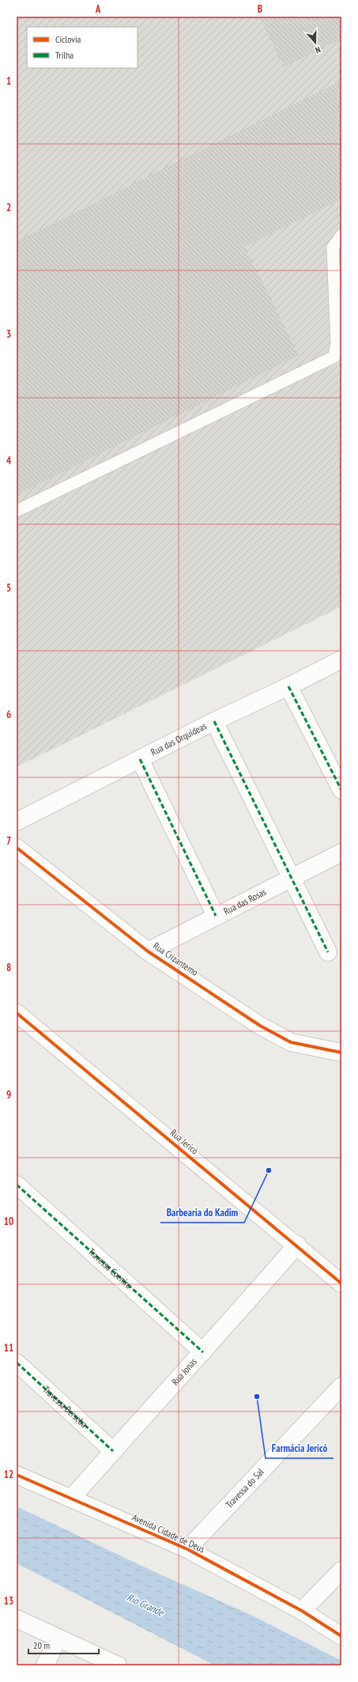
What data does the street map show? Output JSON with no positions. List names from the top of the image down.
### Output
{
  "streets": {
    "street": [
      "Rua das Orquídeas",
      "Rua das Rosas",
      "Rua Crizantemo",
      "Rua Jericó",
      "Travessa Coeniro",
      "Rua Jonas",
      "Travessa Berseba",
      "Travessa do Sal",
      "Avenida Cidade de Deus"
    ]
  },
  "crossings": [
    ["Rua das Rosas", "Rua Crizantemo"],
    ["Rua Jericó", "Rua Jonas"],
    ["Travessa Coeniro", "Rua Jonas"],
    ["Rua Jonas", "Travessa Berseba"],
    ["Rua Jonas", "Avenida Cidade de Deus"],
    ["Travessa do Sal", "Avenida Cidade de Deus"]
  ],
  "water": ["Rio Grande"],
  "places": ["Barbearia do Kadim", "Farmácia Jericó"],
  "legend": ["Ciclovia", "Trilha"],
  "scale_bar": "20 m",
  "north": "bottom",
  "grid": {
    "columns": ["A", "B"],
    "rows": [
      "1",
      "2",
      "3",
      "4",
      "5",
      "6",
      "7",
      "8",
      "9",
      "10",
      "11",
      "12",
      "13"
    ]
  }
}
